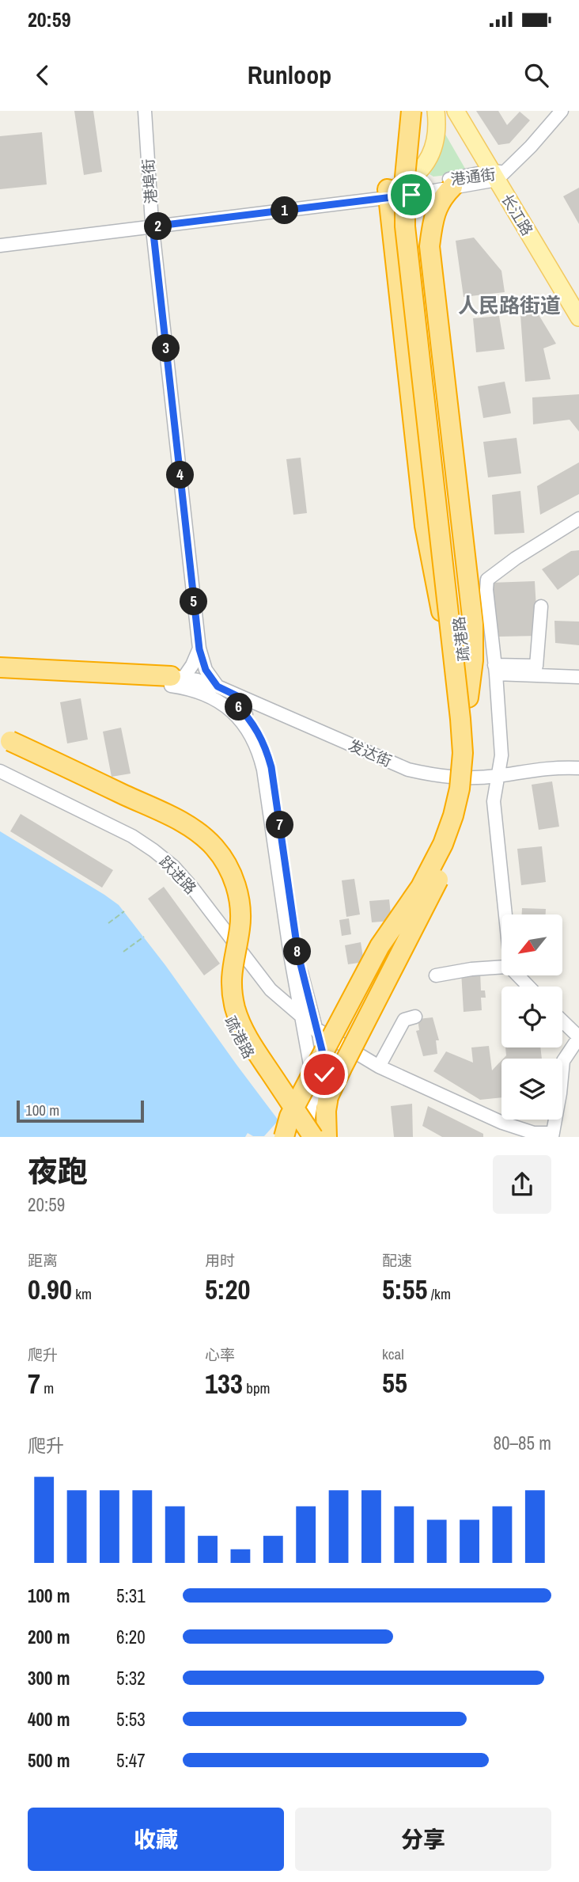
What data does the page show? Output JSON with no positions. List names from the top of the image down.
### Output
{
  "streets": {
    "highway": ["疏港路"],
    "main road": ["长江路"],
    "street": [
      "港通街",
      "港埠街",
      "发达街",
      "跃进路"
    ]
  },
  "crossings": [
    ["港通街", "港埠街"],
    ["港通街", "长江路"],
    ["港埠街", "发达街"]
  ],
  "districts": ["人民路街道"],
  "scale_bar": "100 m",
  "north": "bottom left",
  "page": {
    "status": "20:59",
    "header": "Runloop",
    "pins": [
      "1",
      "2",
      "3",
      "4",
      "5",
      "6",
      "7",
      "8"
    ],
    "scale": "100 m",
    "heading": ["夜跑", "20:59"],
    "stats": [
      ["距离", "0.90 km"],
      ["用时", "5:20"],
      ["配速", "5:55 /km"],
      ["爬升", "7 m"],
      ["心率", "133 bpm"],
      ["kcal", "55"]
    ],
    "chart": ["爬升", "80–85 m"],
    "list": [
      {
        "name": "100 m",
        "note": "5:31"
      },
      {
        "name": "200 m",
        "note": "6:20"
      },
      {
        "name": "300 m",
        "note": "5:32"
      },
      {
        "name": "400 m",
        "note": "5:53"
      },
      {
        "name": "500 m",
        "note": "5:47"
      }
    ],
    "buttons": ["收藏", "分享"]
  }
}
